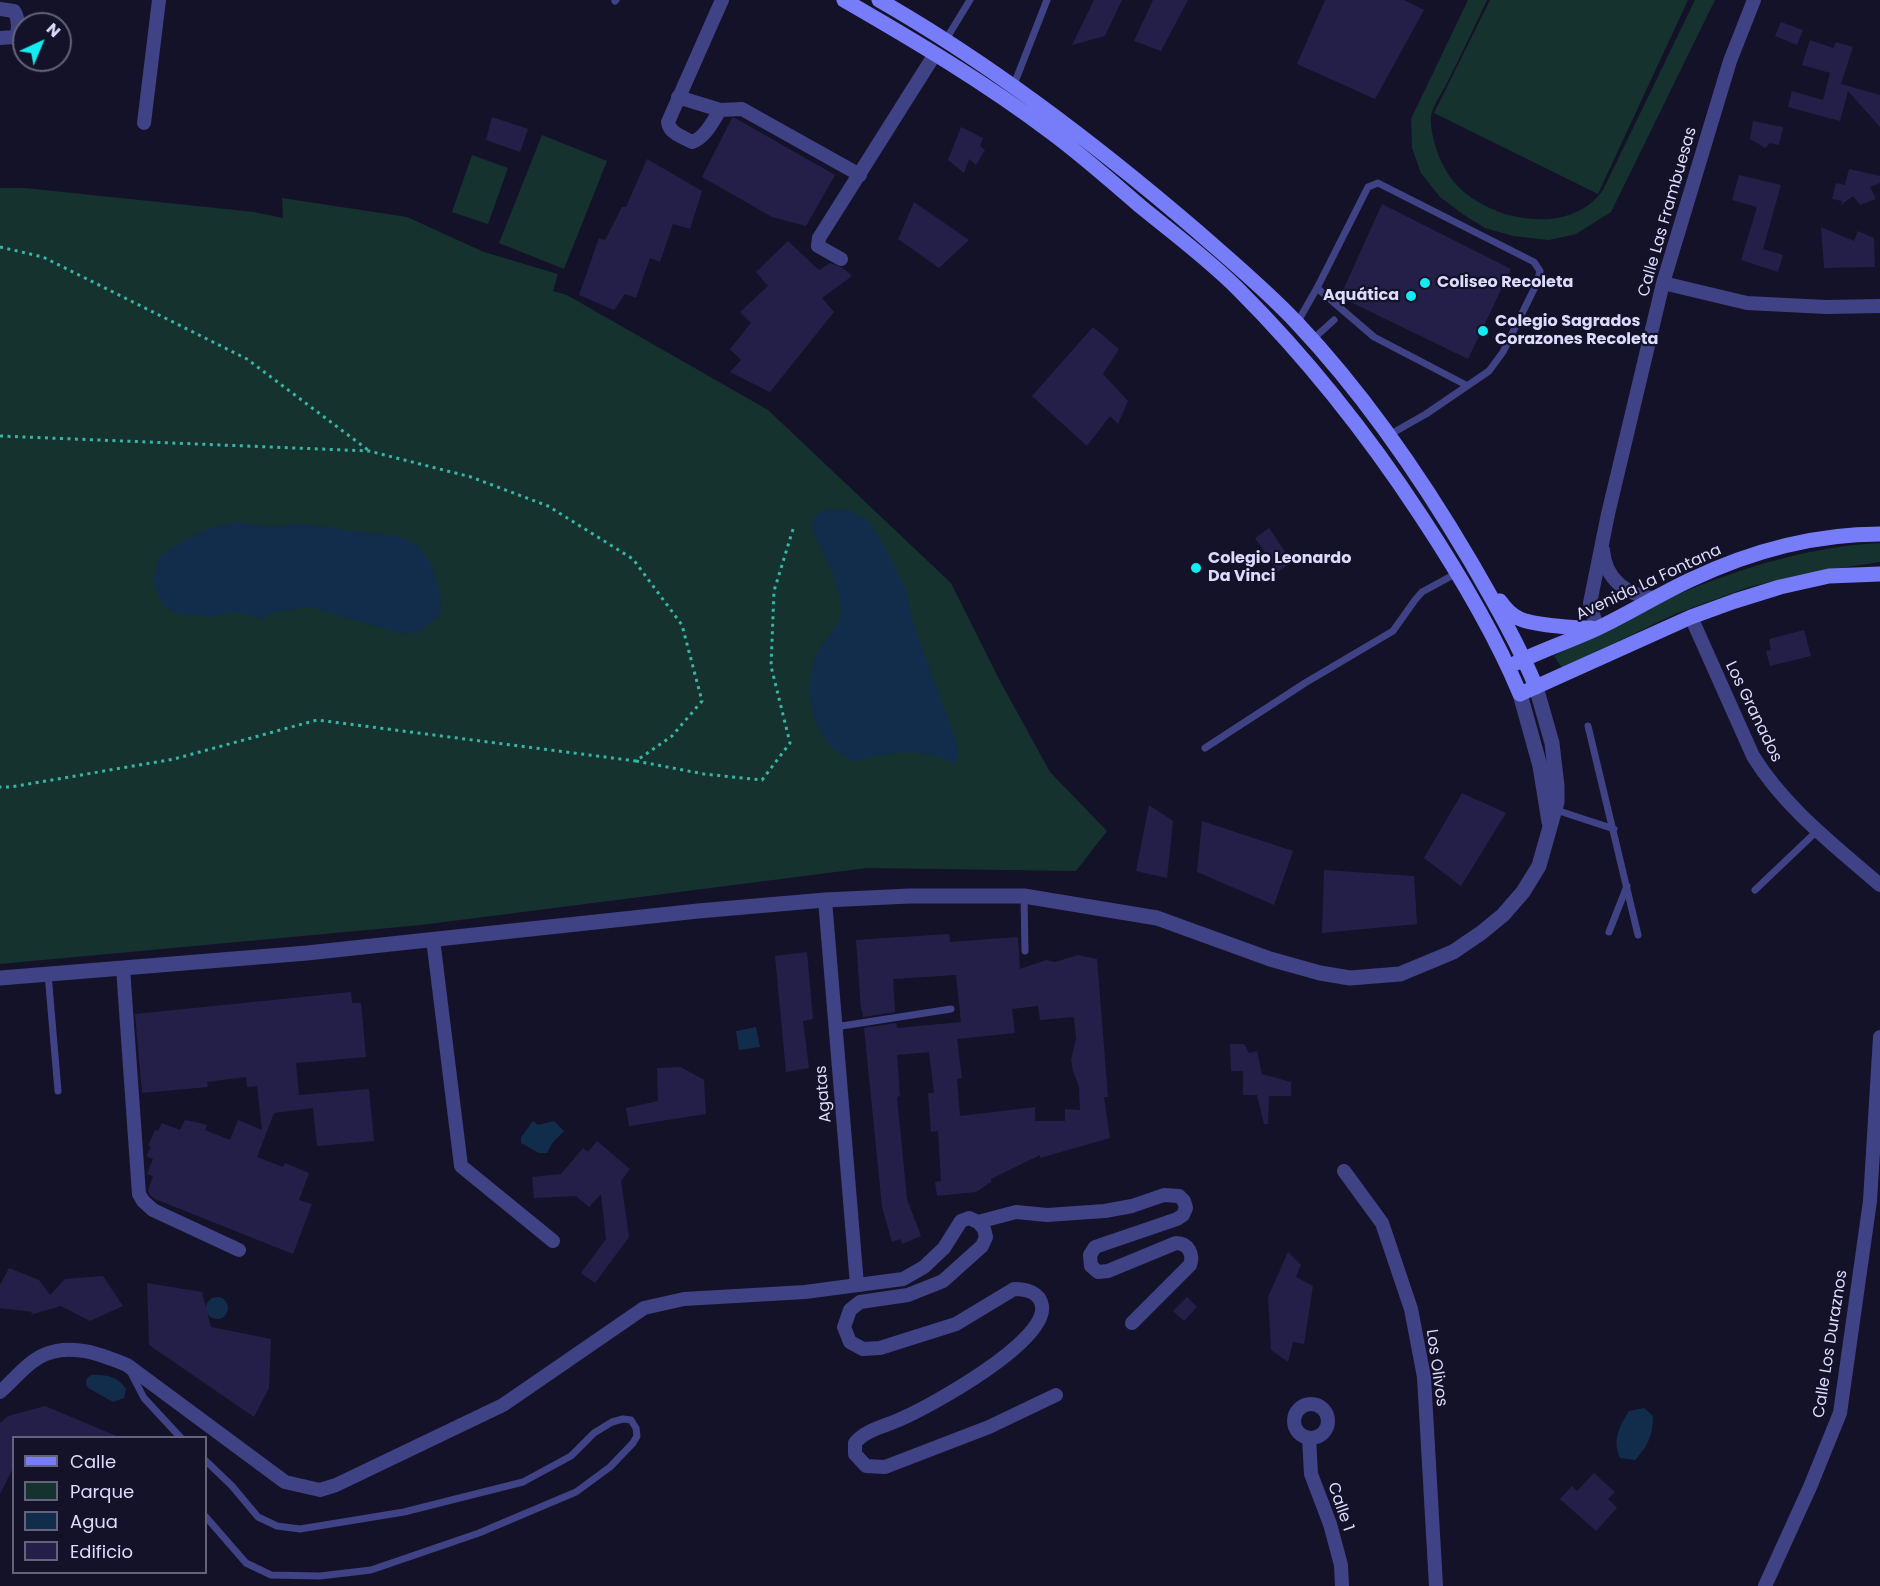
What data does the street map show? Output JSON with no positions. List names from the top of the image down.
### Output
{
  "streets": {
    "main road": ["Avenida La Fontana"],
    "street": [
      "Calle Las Frambuesas",
      "Los Granados",
      "Agatas",
      "Calle Los Duraznos",
      "Los Olivos",
      "Calle 1"
    ]
  },
  "crossings": [
    ["Calle Las Frambuesas", "Avenida La Fontana"]
  ],
  "places": [
    "Coliseo Recoleta",
    "Aquática",
    "Colegio Sagrados Corazones Recoleta",
    "Colegio Leonardo Da Vinci"
  ],
  "legend": [
    "Calle",
    "Parque",
    "Agua",
    "Edificio"
  ],
  "north": "top right"
}
